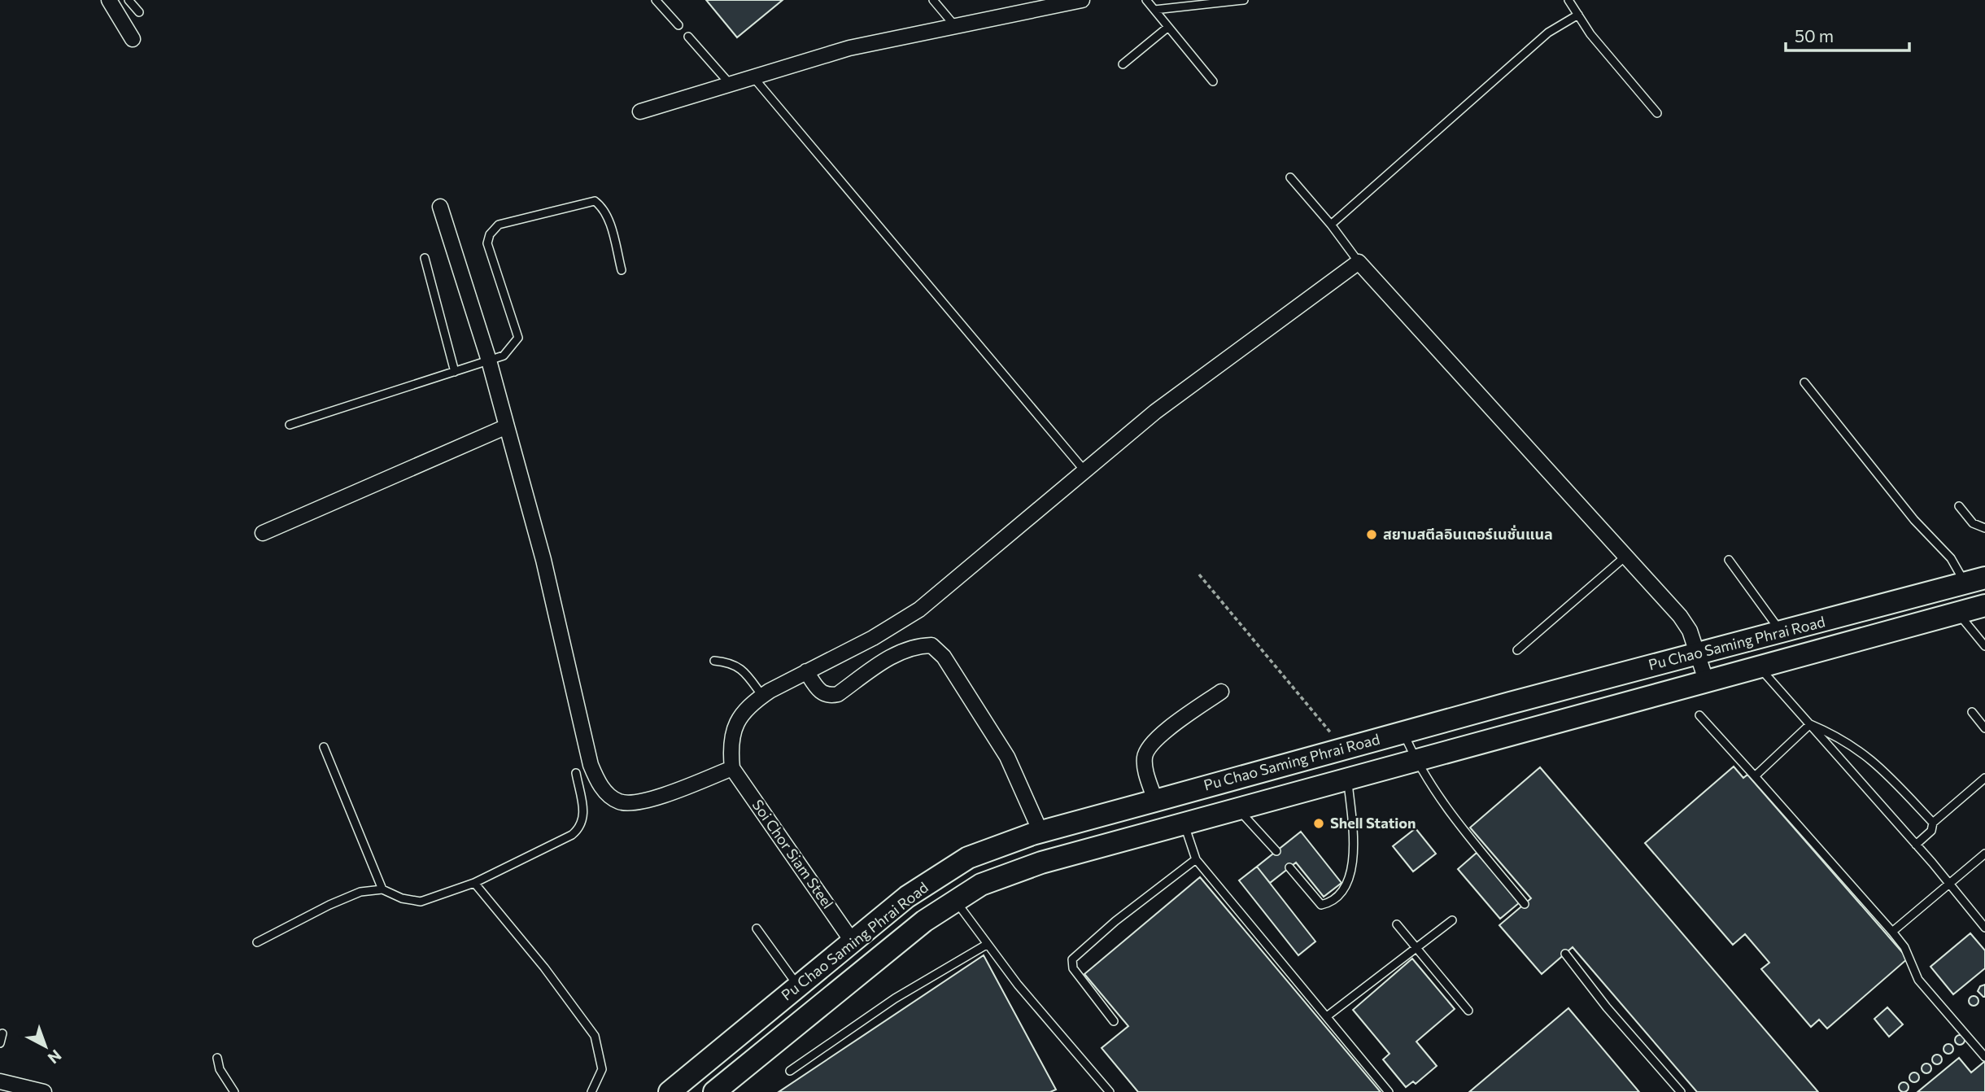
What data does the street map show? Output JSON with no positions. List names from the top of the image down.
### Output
{
  "streets": {
    "main road": ["Pu Chao Saming Phrai Road"],
    "street": ["Soi Chor Siam Steel"]
  },
  "crossings": [
    ["Pu Chao Saming Phrai Road", "Soi Chor Siam Steel"]
  ],
  "places": ["สยามสตีลอินเตอร์เนชั่นแนล", "Shell Station"],
  "scale_bar": "50 m",
  "north": "bottom right"
}
